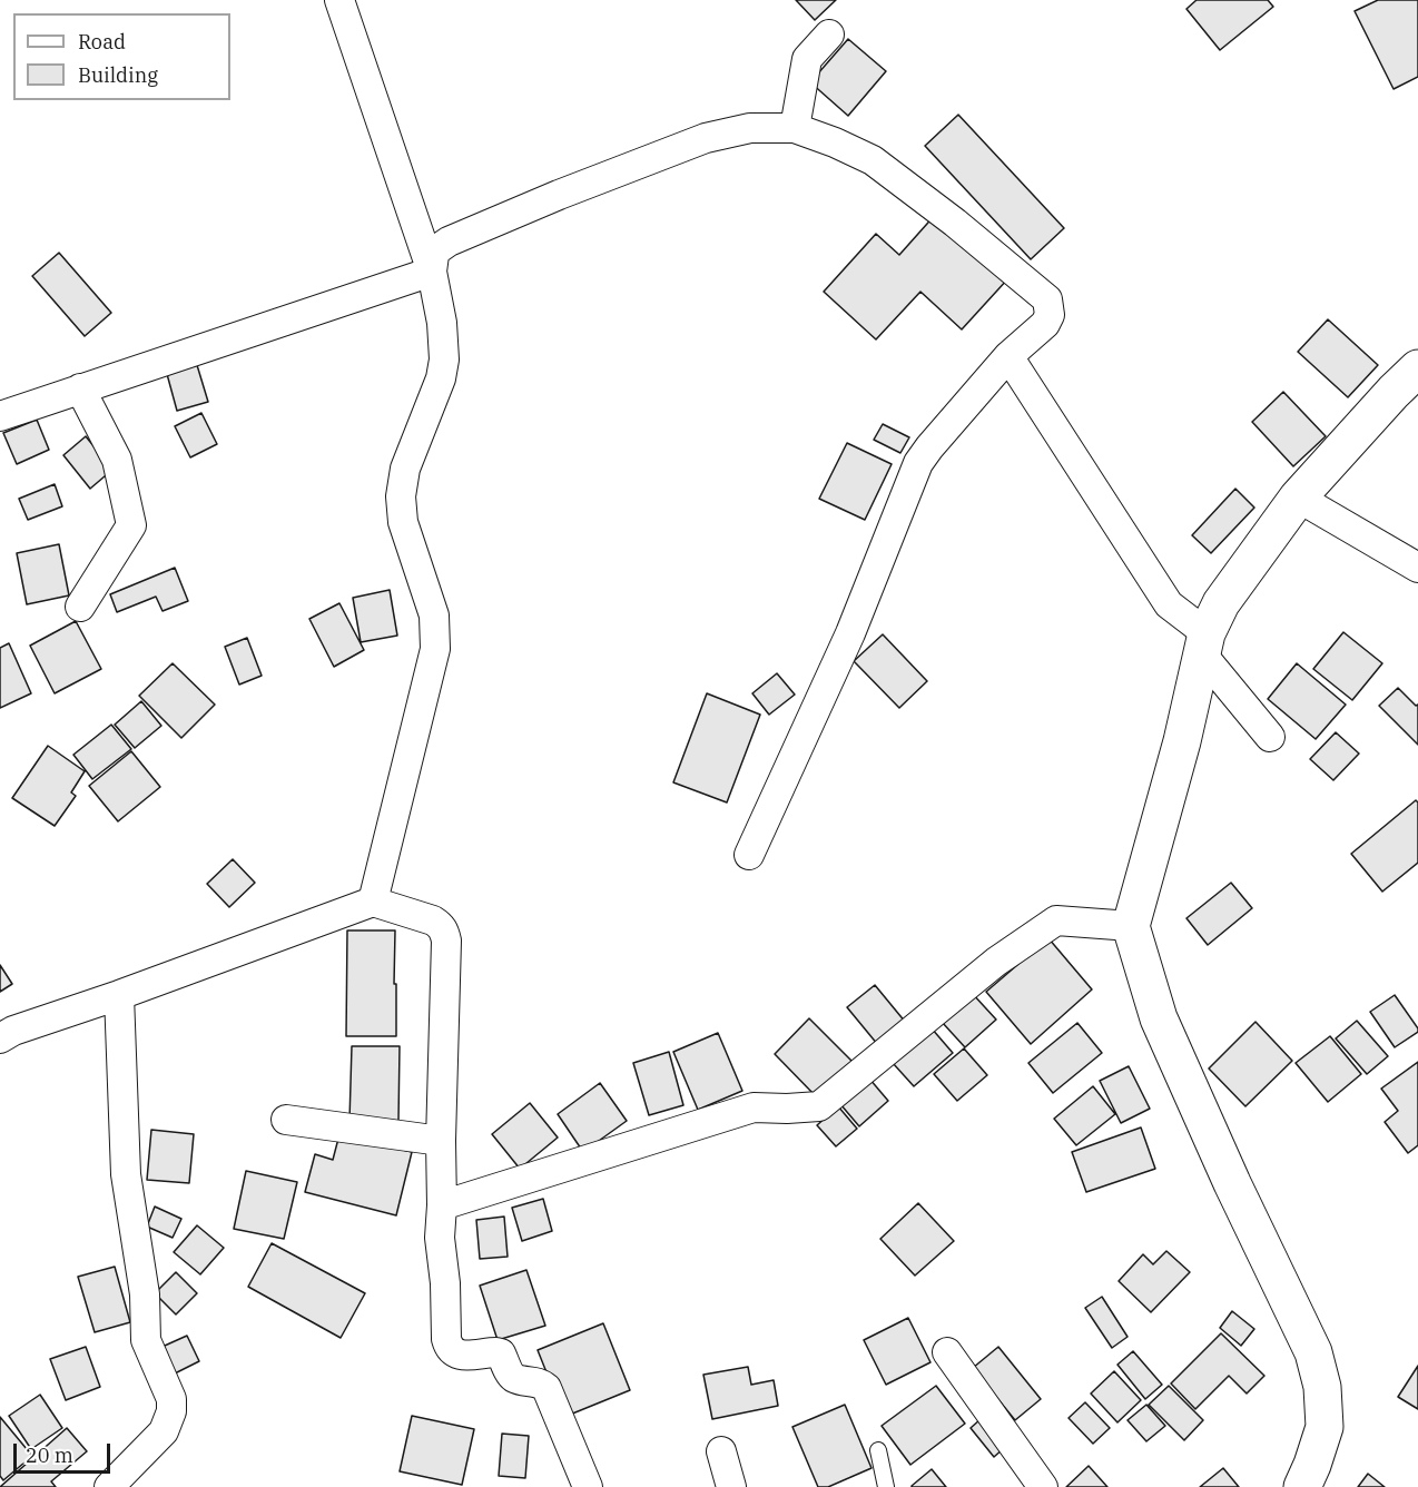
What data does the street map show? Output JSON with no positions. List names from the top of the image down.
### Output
{
  "legend": ["Road", "Building"],
  "scale_bar": "20 m"
}
